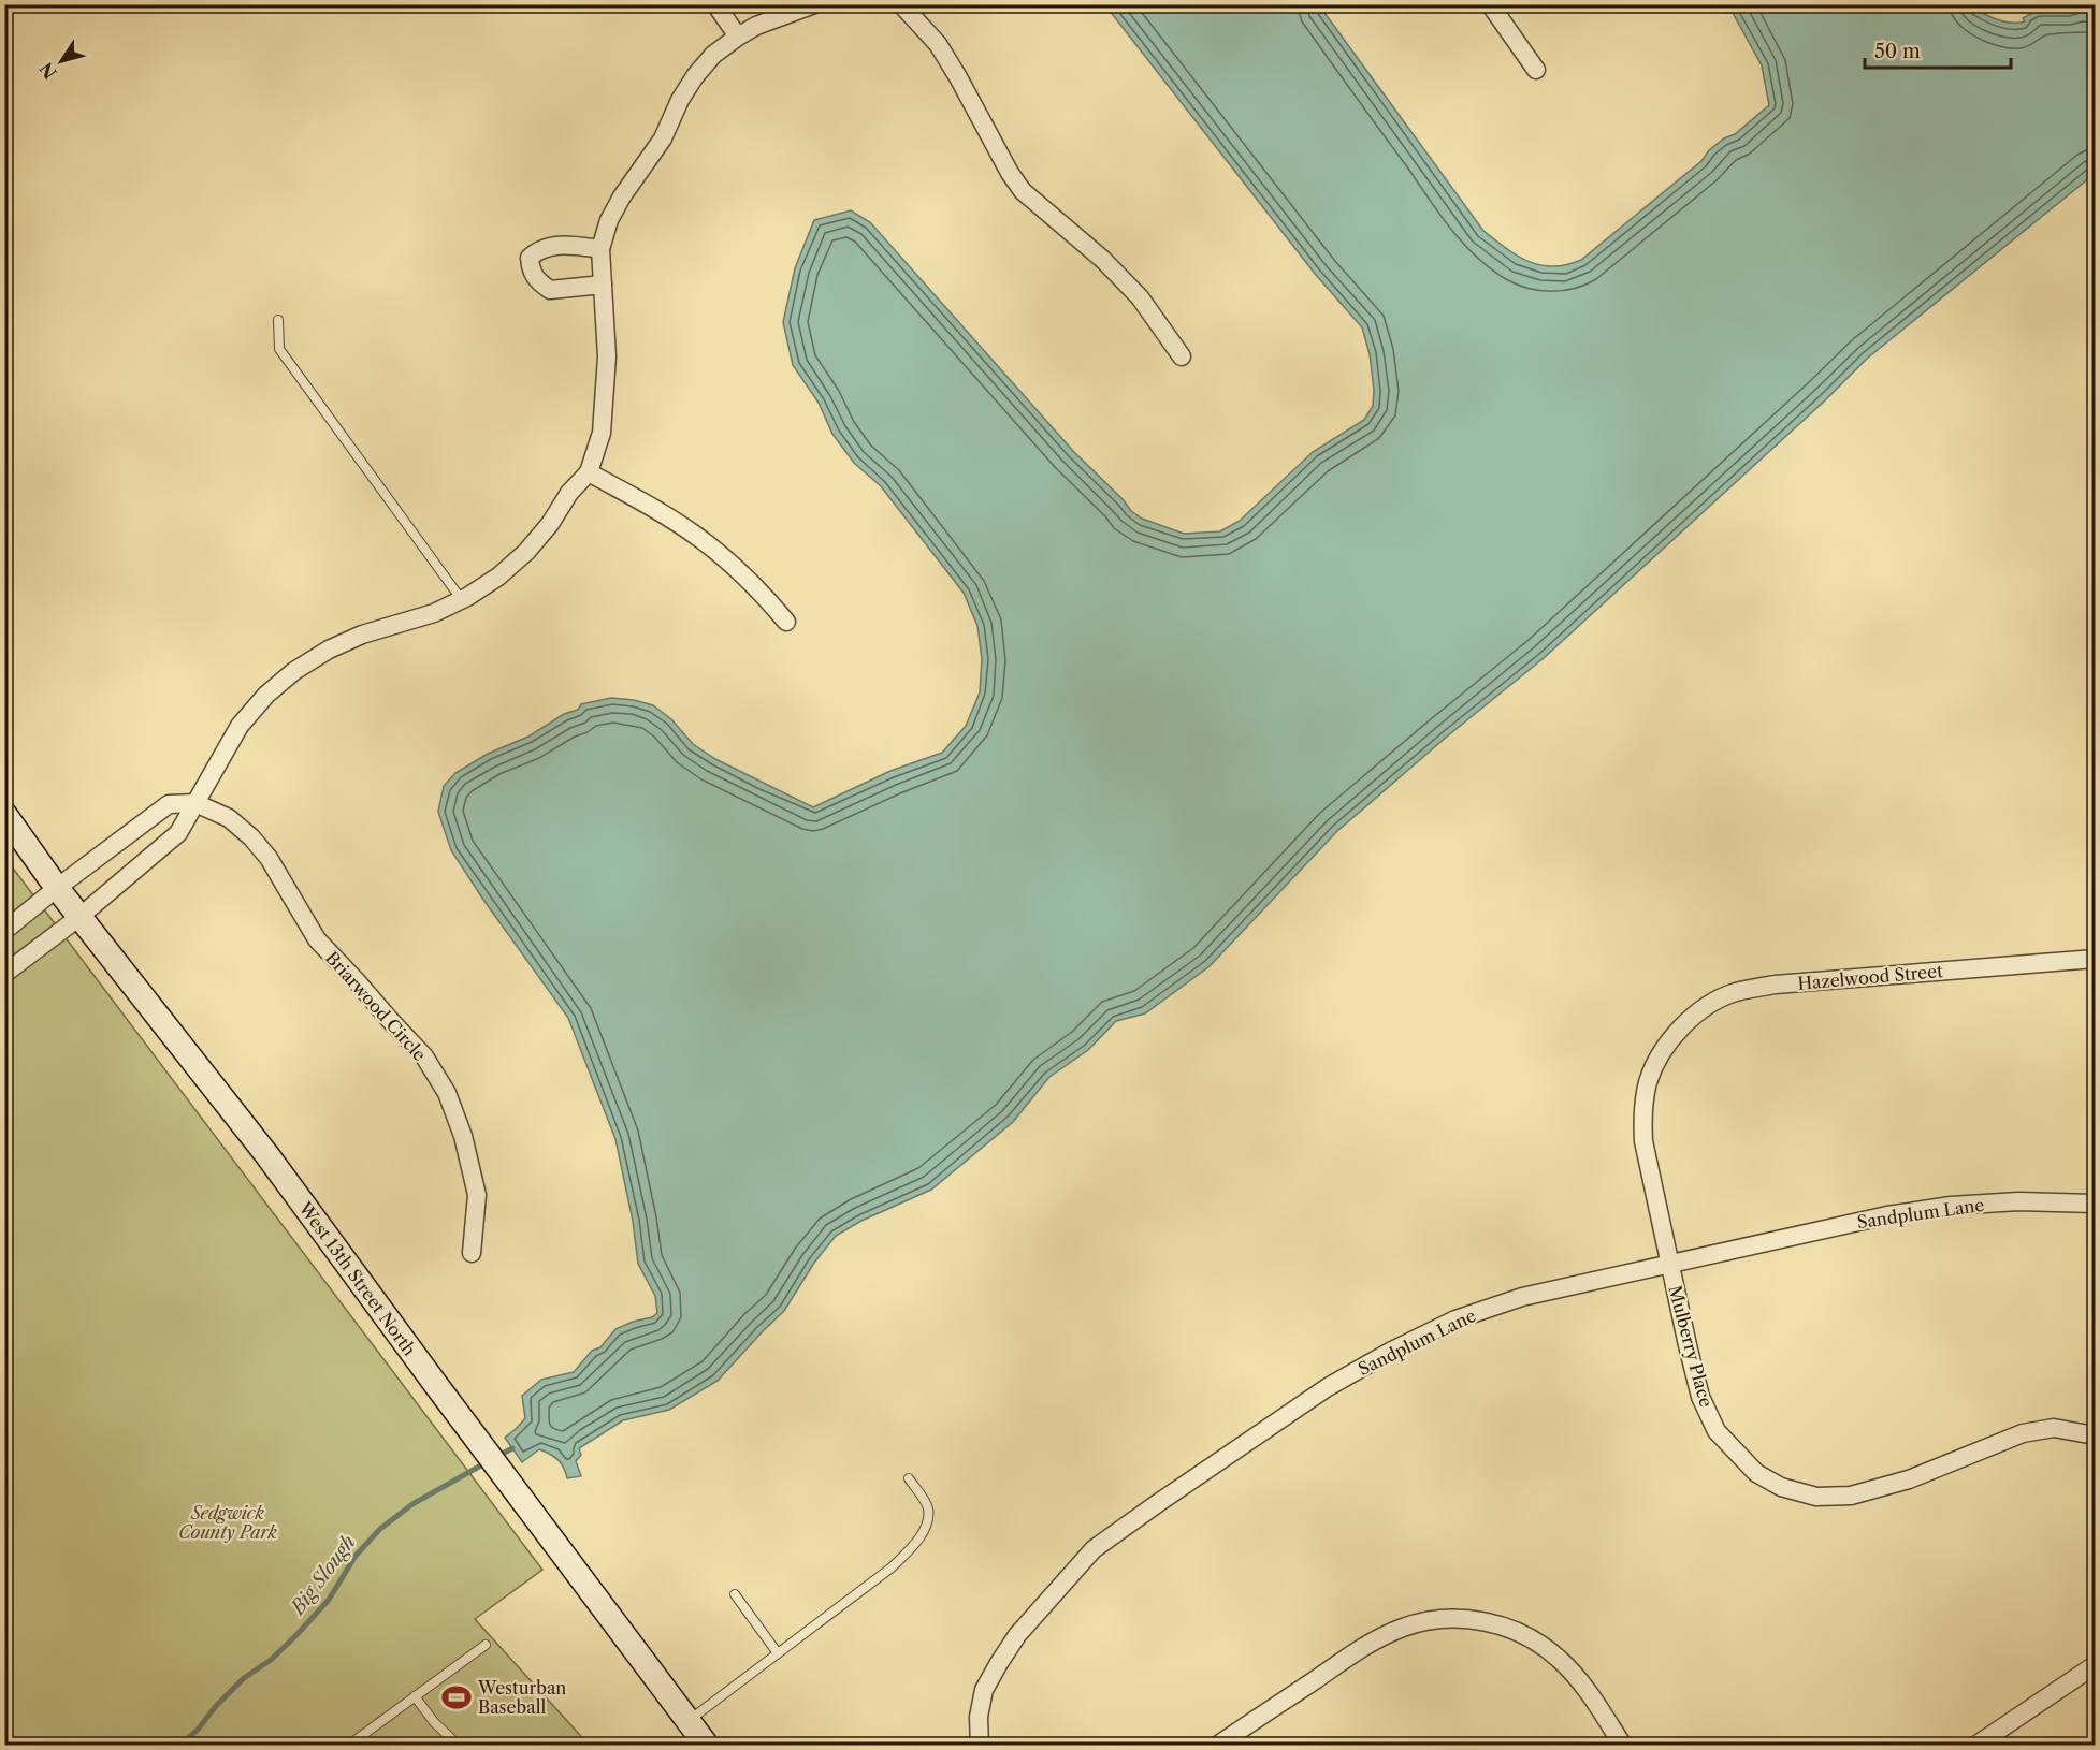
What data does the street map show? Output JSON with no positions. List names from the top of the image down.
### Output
{
  "streets": {
    "street": [
      "Hazelwood Street",
      "Briarwood Circle",
      "Sandplum Lane",
      "West 13th Street North",
      "Mulberry Place"
    ]
  },
  "crossings": [
    ["Hazelwood Street", "Mulberry Place"],
    ["Sandplum Lane", "Mulberry Place"]
  ],
  "water": ["Big Slough"],
  "parks": ["Sedgwick County Park"],
  "places": {
    "sports": ["Westurban Baseball"]
  },
  "scale_bar": "50 m",
  "north": "bottom left"
}
